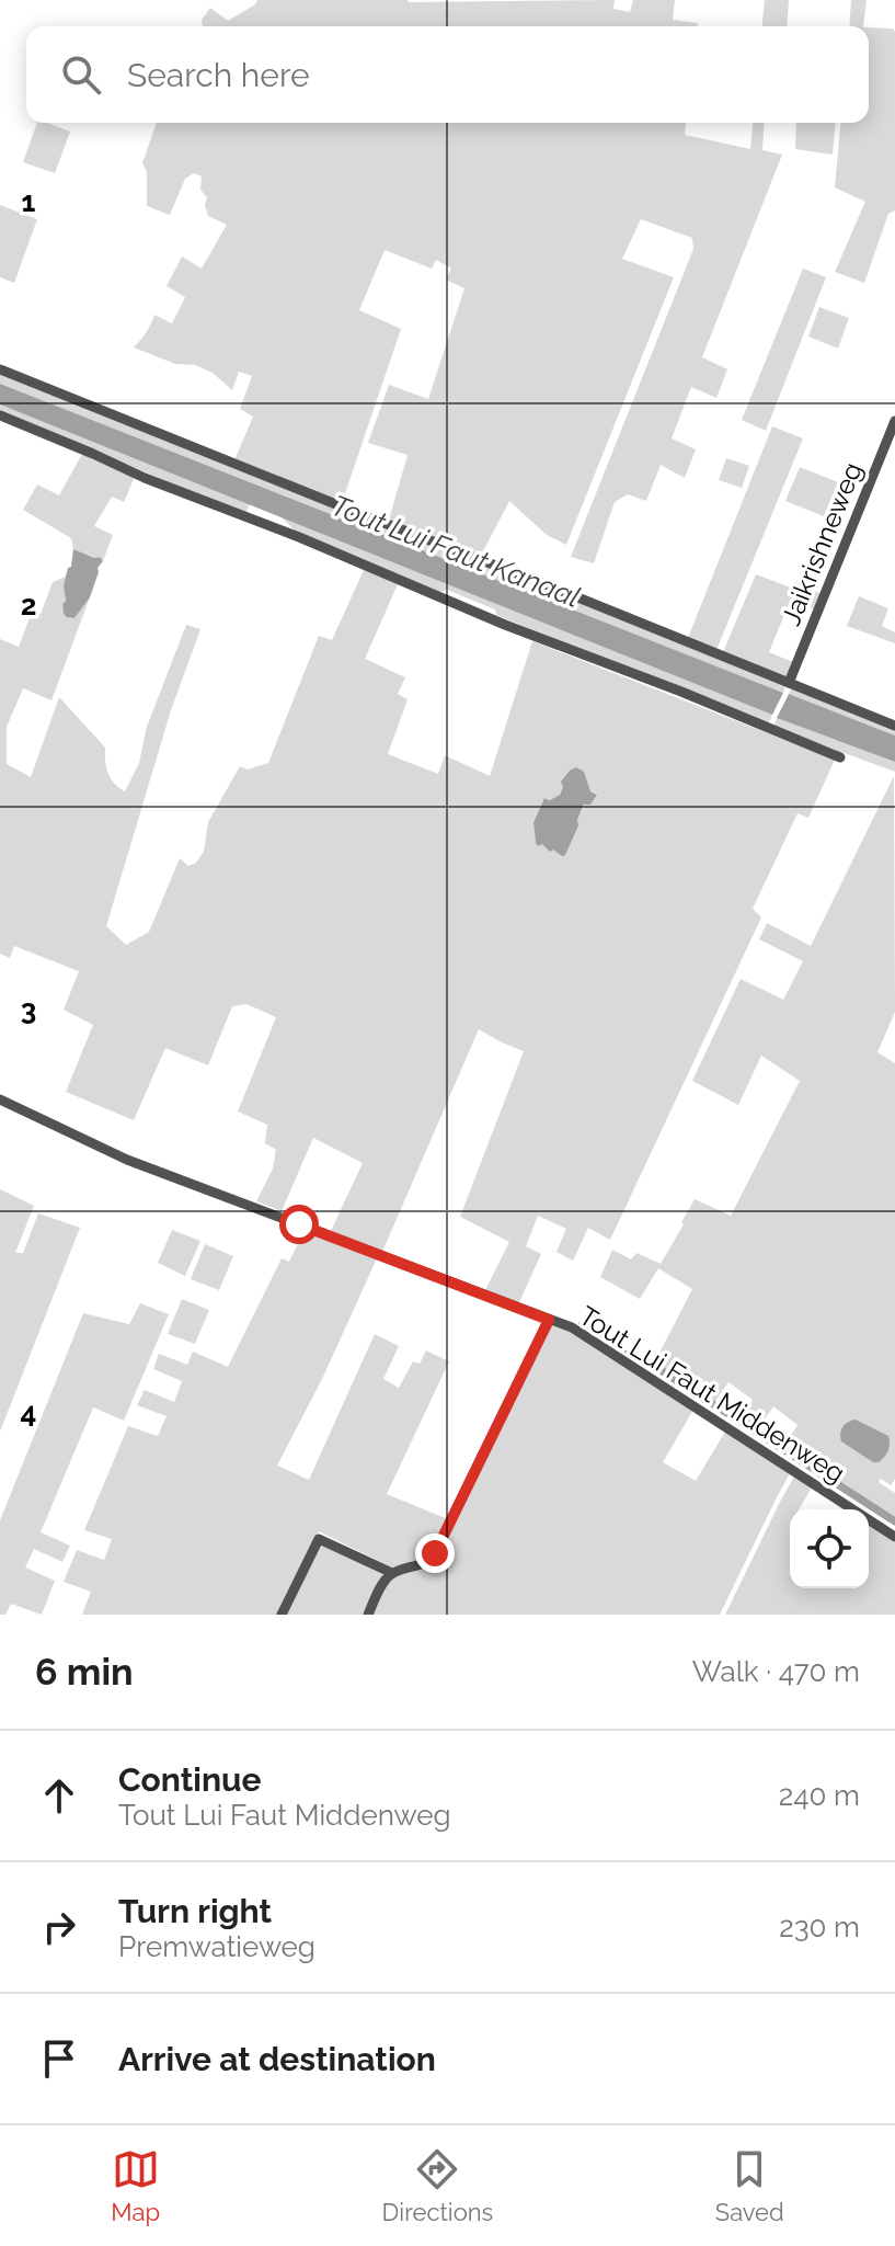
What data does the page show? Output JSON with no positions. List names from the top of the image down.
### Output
{
  "streets": {
    "street": ["Jaikrishneweg", "Tout Lui Faut Middenweg"]
  },
  "water": ["Tout Lui Faut Kanaal"],
  "page": {
    "search": "Search here",
    "heading": ["6 min", "Walk · 470 m"],
    "list": [
      ["Continue", "Tout Lui Faut Middenweg", "240 m"],
      ["Turn right", "Premwatieweg", "230 m"],
      "Arrive at destination"
    ],
    "nav": ["Map", "Directions", "Saved"]
  },
  "grid": {
    "rows": [
      "1",
      "2",
      "3",
      "4"
    ]
  }
}
